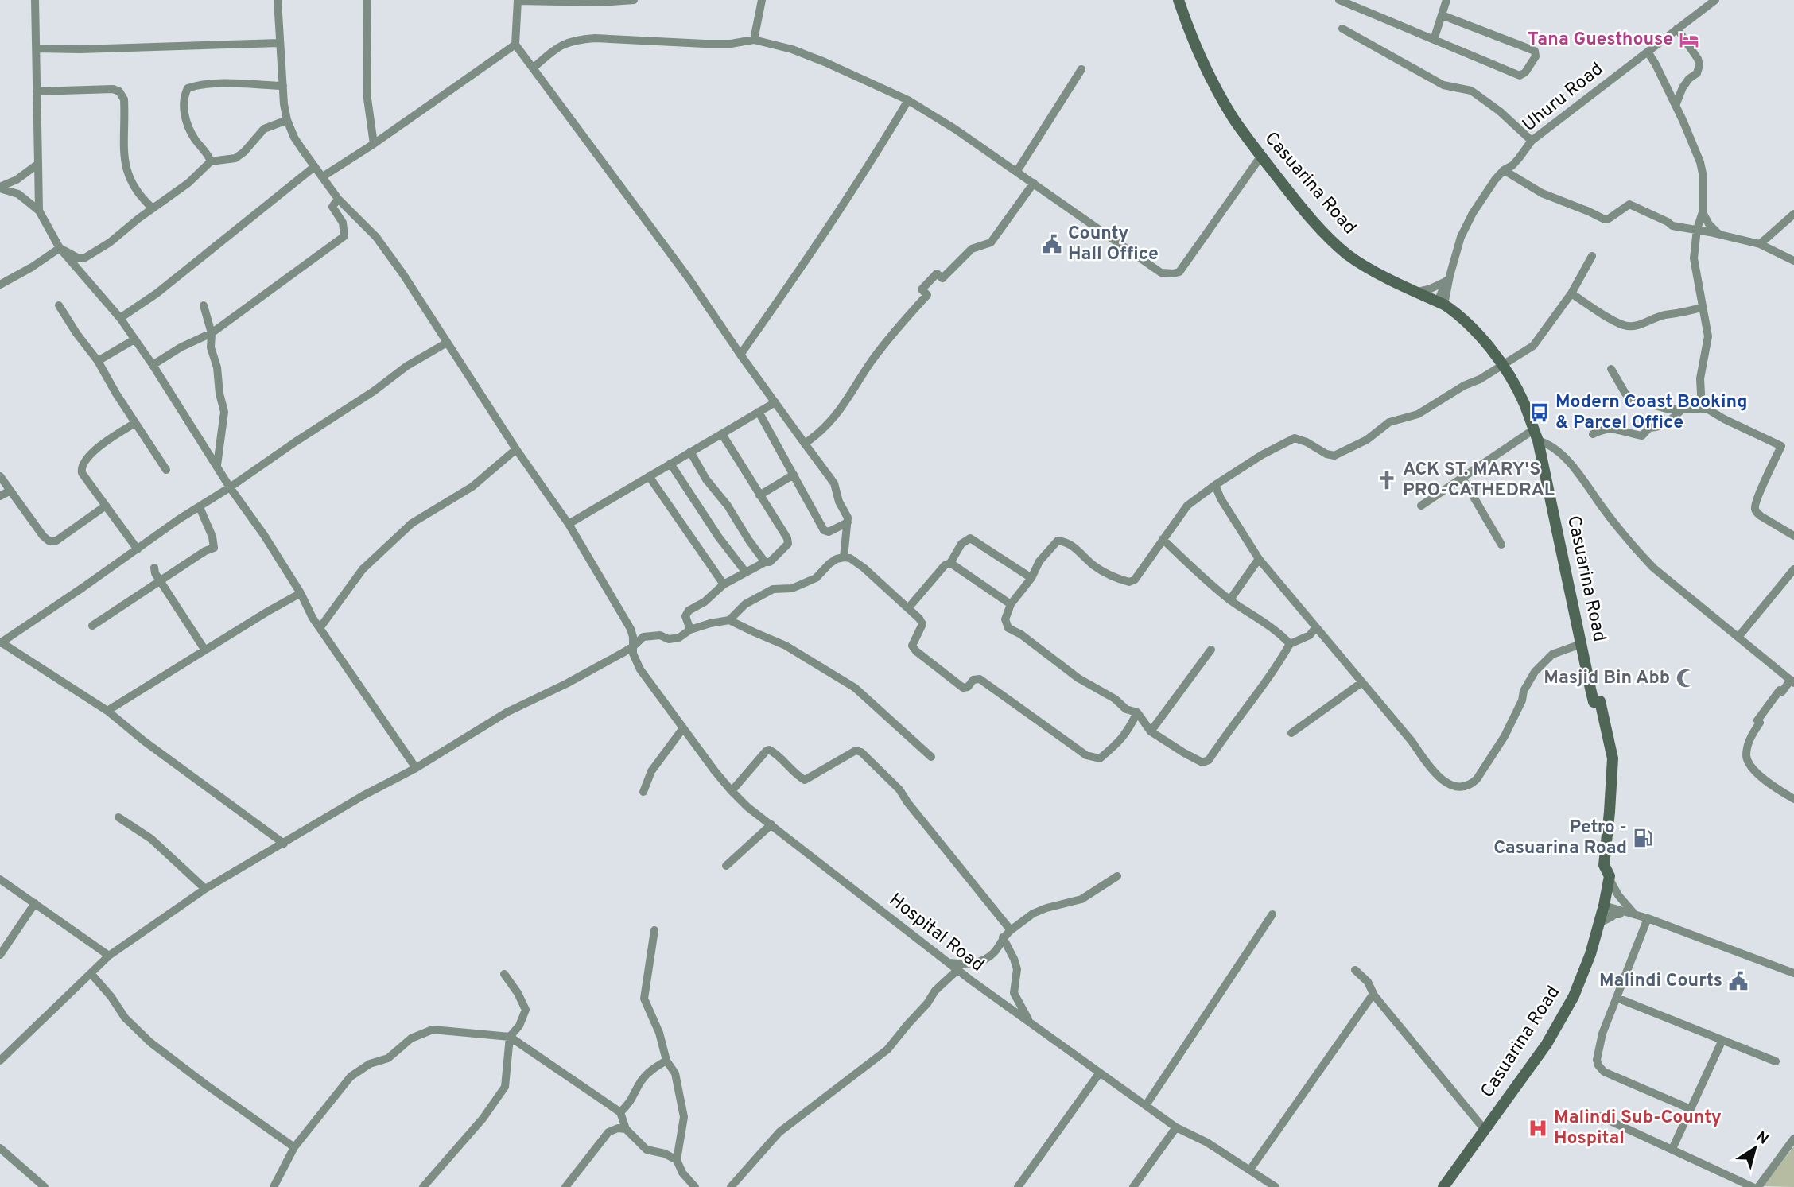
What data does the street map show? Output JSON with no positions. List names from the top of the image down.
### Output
{
  "streets": {
    "street": ["Uhuru Road", "Casuarina Road", "Hospital Road"]
  },
  "crossings": [
    ["Uhuru Road", "Casuarina Road"]
  ],
  "places": {
    "hotel": ["Tana Guesthouse"],
    "public building": ["County Hall Office", "Malindi Courts"],
    "bus stop": ["Modern Coast Booking & Parcel Office"],
    "church": ["ACK ST. MARY'S PRO-CATHEDRAL"],
    "mosque": ["Masjid Bin Abb"],
    "fuel station": ["Petro - Casuarina Road"],
    "hospital": ["Malindi Sub-County Hospital"]
  },
  "north": "top right"
}
